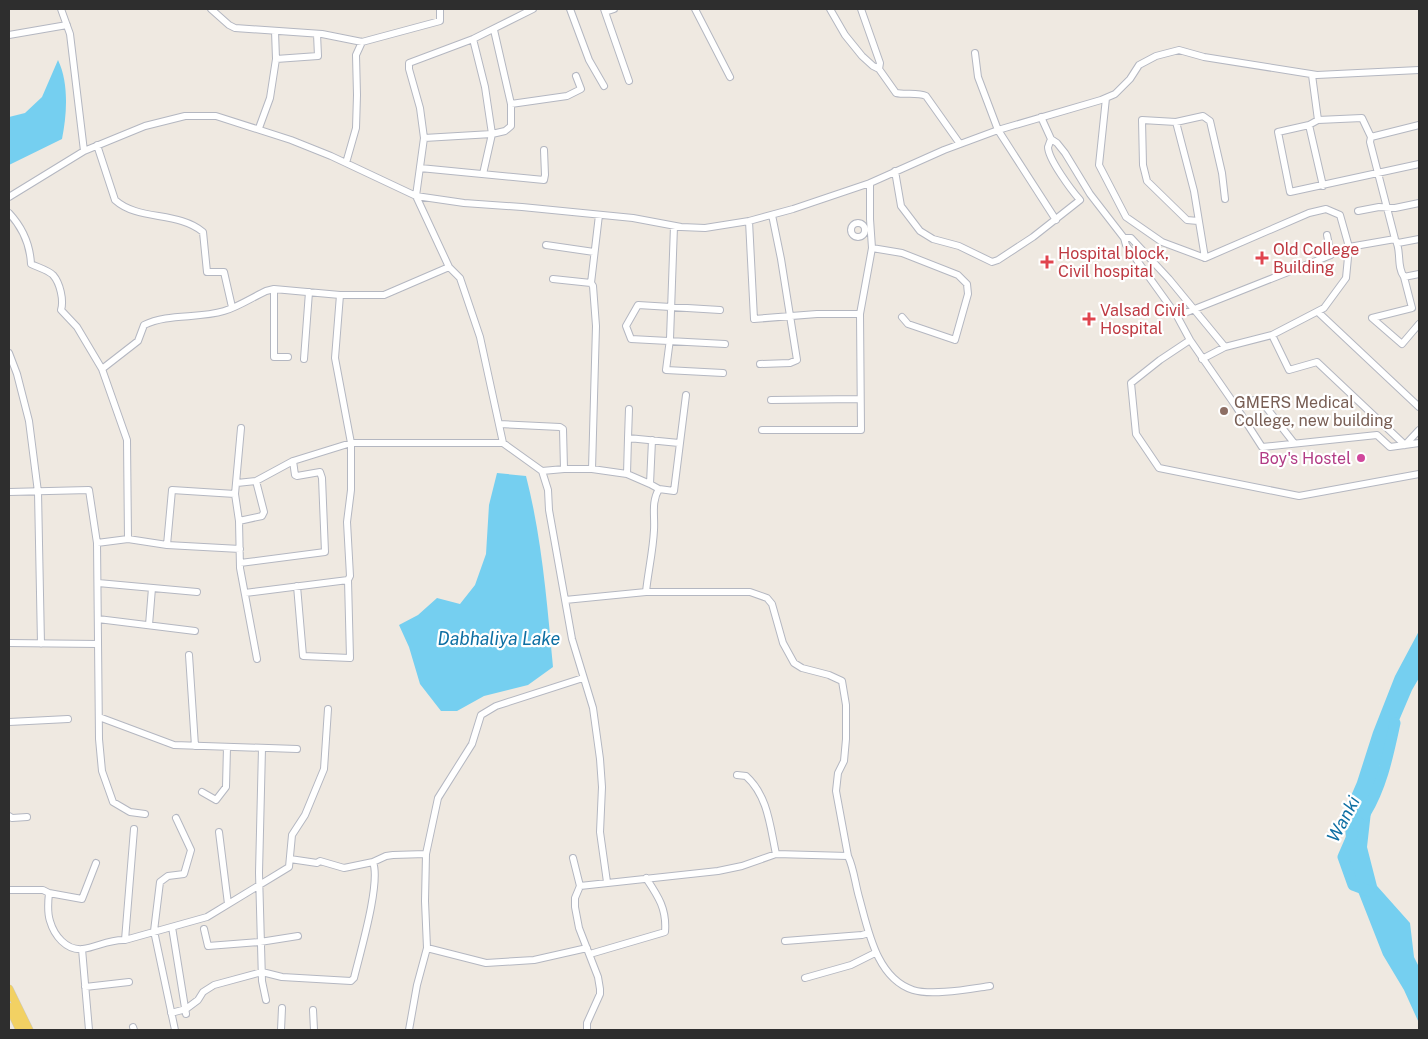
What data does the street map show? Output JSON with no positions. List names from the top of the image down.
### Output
{
  "water": ["Dabhaliya Lake", "Wanki"],
  "places": {
    "health": ["Old College Building", "Hospital block, Civil hospital", "Valsad Civil Hospital"],
    "other": ["GMERS Medical College, new building", "Boy's Hostel"]
  }
}
